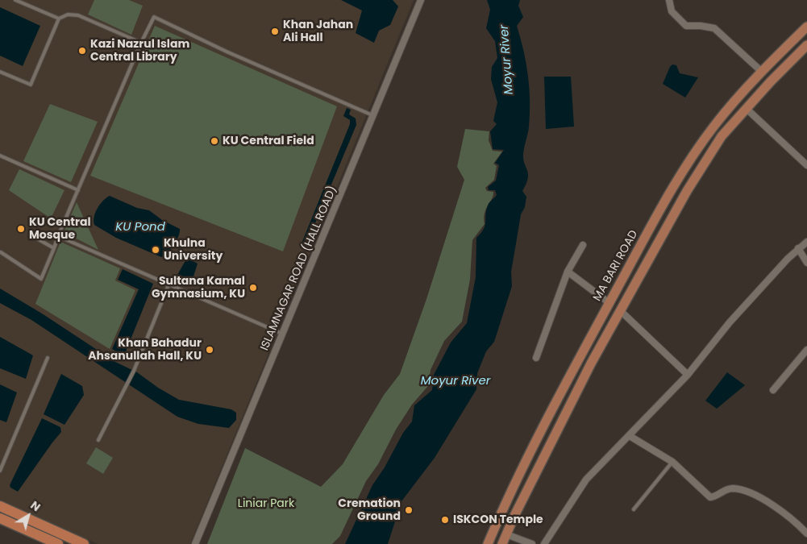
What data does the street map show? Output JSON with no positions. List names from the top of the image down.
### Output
{
  "streets": {
    "main road": ["MA BARI ROAD"],
    "street": ["ISLAMNAGAR ROAD (HALL ROAD)"]
  },
  "water": ["Moyur River", "KU Pond"],
  "parks": ["Liniar Park"],
  "places": [
    "Khan Jahan Ali Hall",
    "Kazi Nazrul Islam Central Library",
    "KU Central Field",
    "KU Central Mosque",
    "Khulna University",
    "Sultana Kamal Gymnasium, KU",
    "Khan Bahadur Ahsanullah Hall, KU",
    "Cremation Ground",
    "ISKCON Temple"
  ],
  "north": "top right"
}
